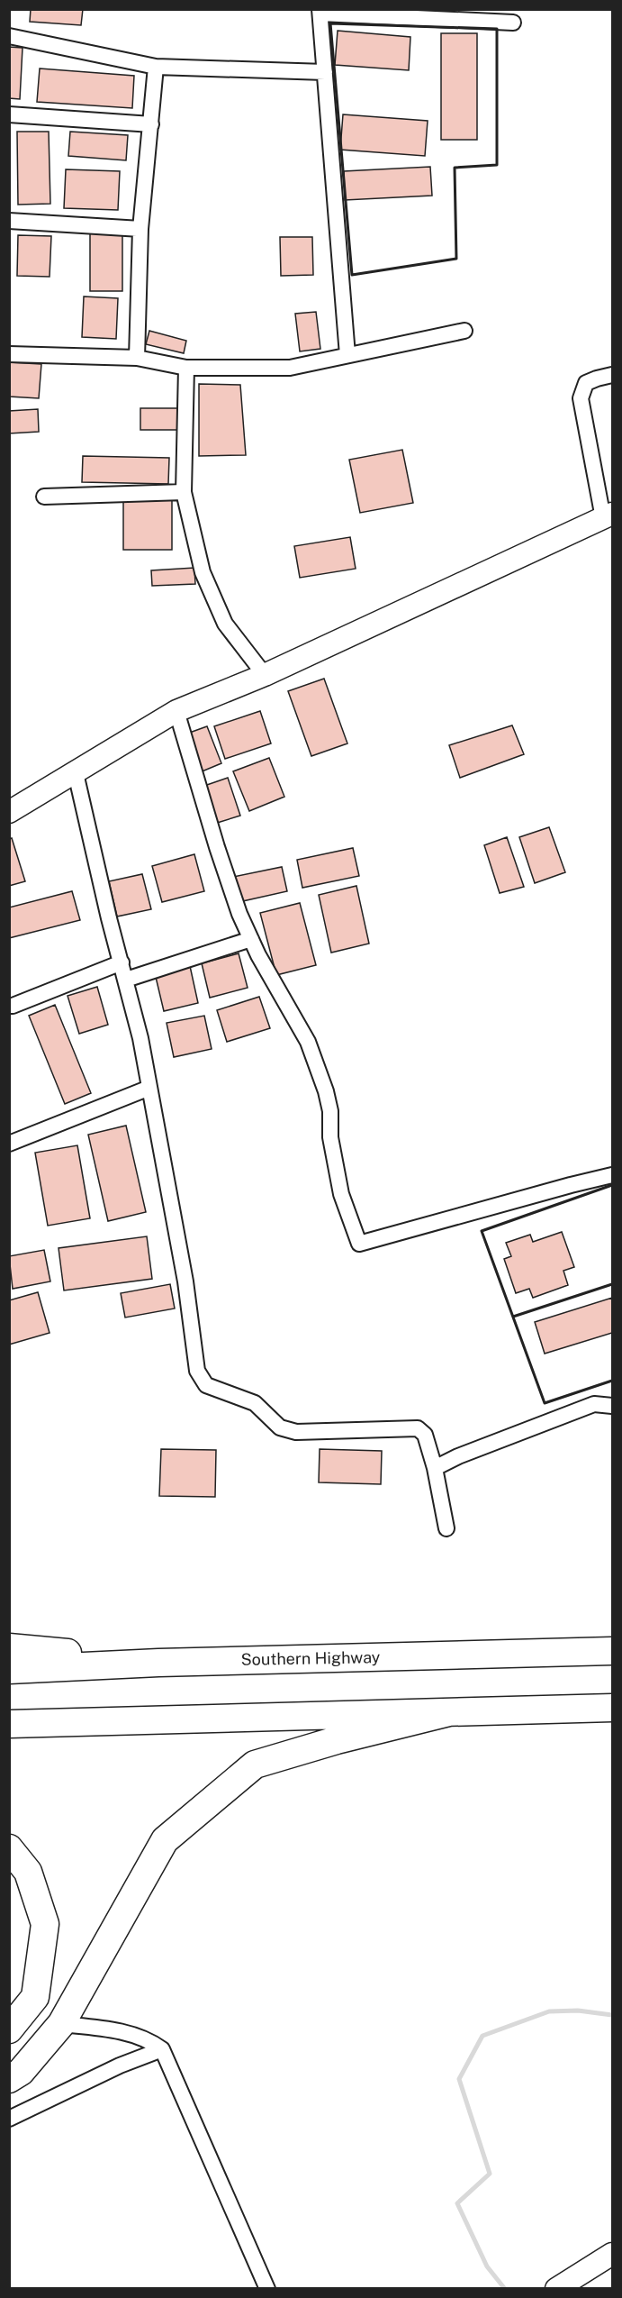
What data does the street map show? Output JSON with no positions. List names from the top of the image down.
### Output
{
  "streets": {
    "highway": ["Southern Highway"]
  }
}
